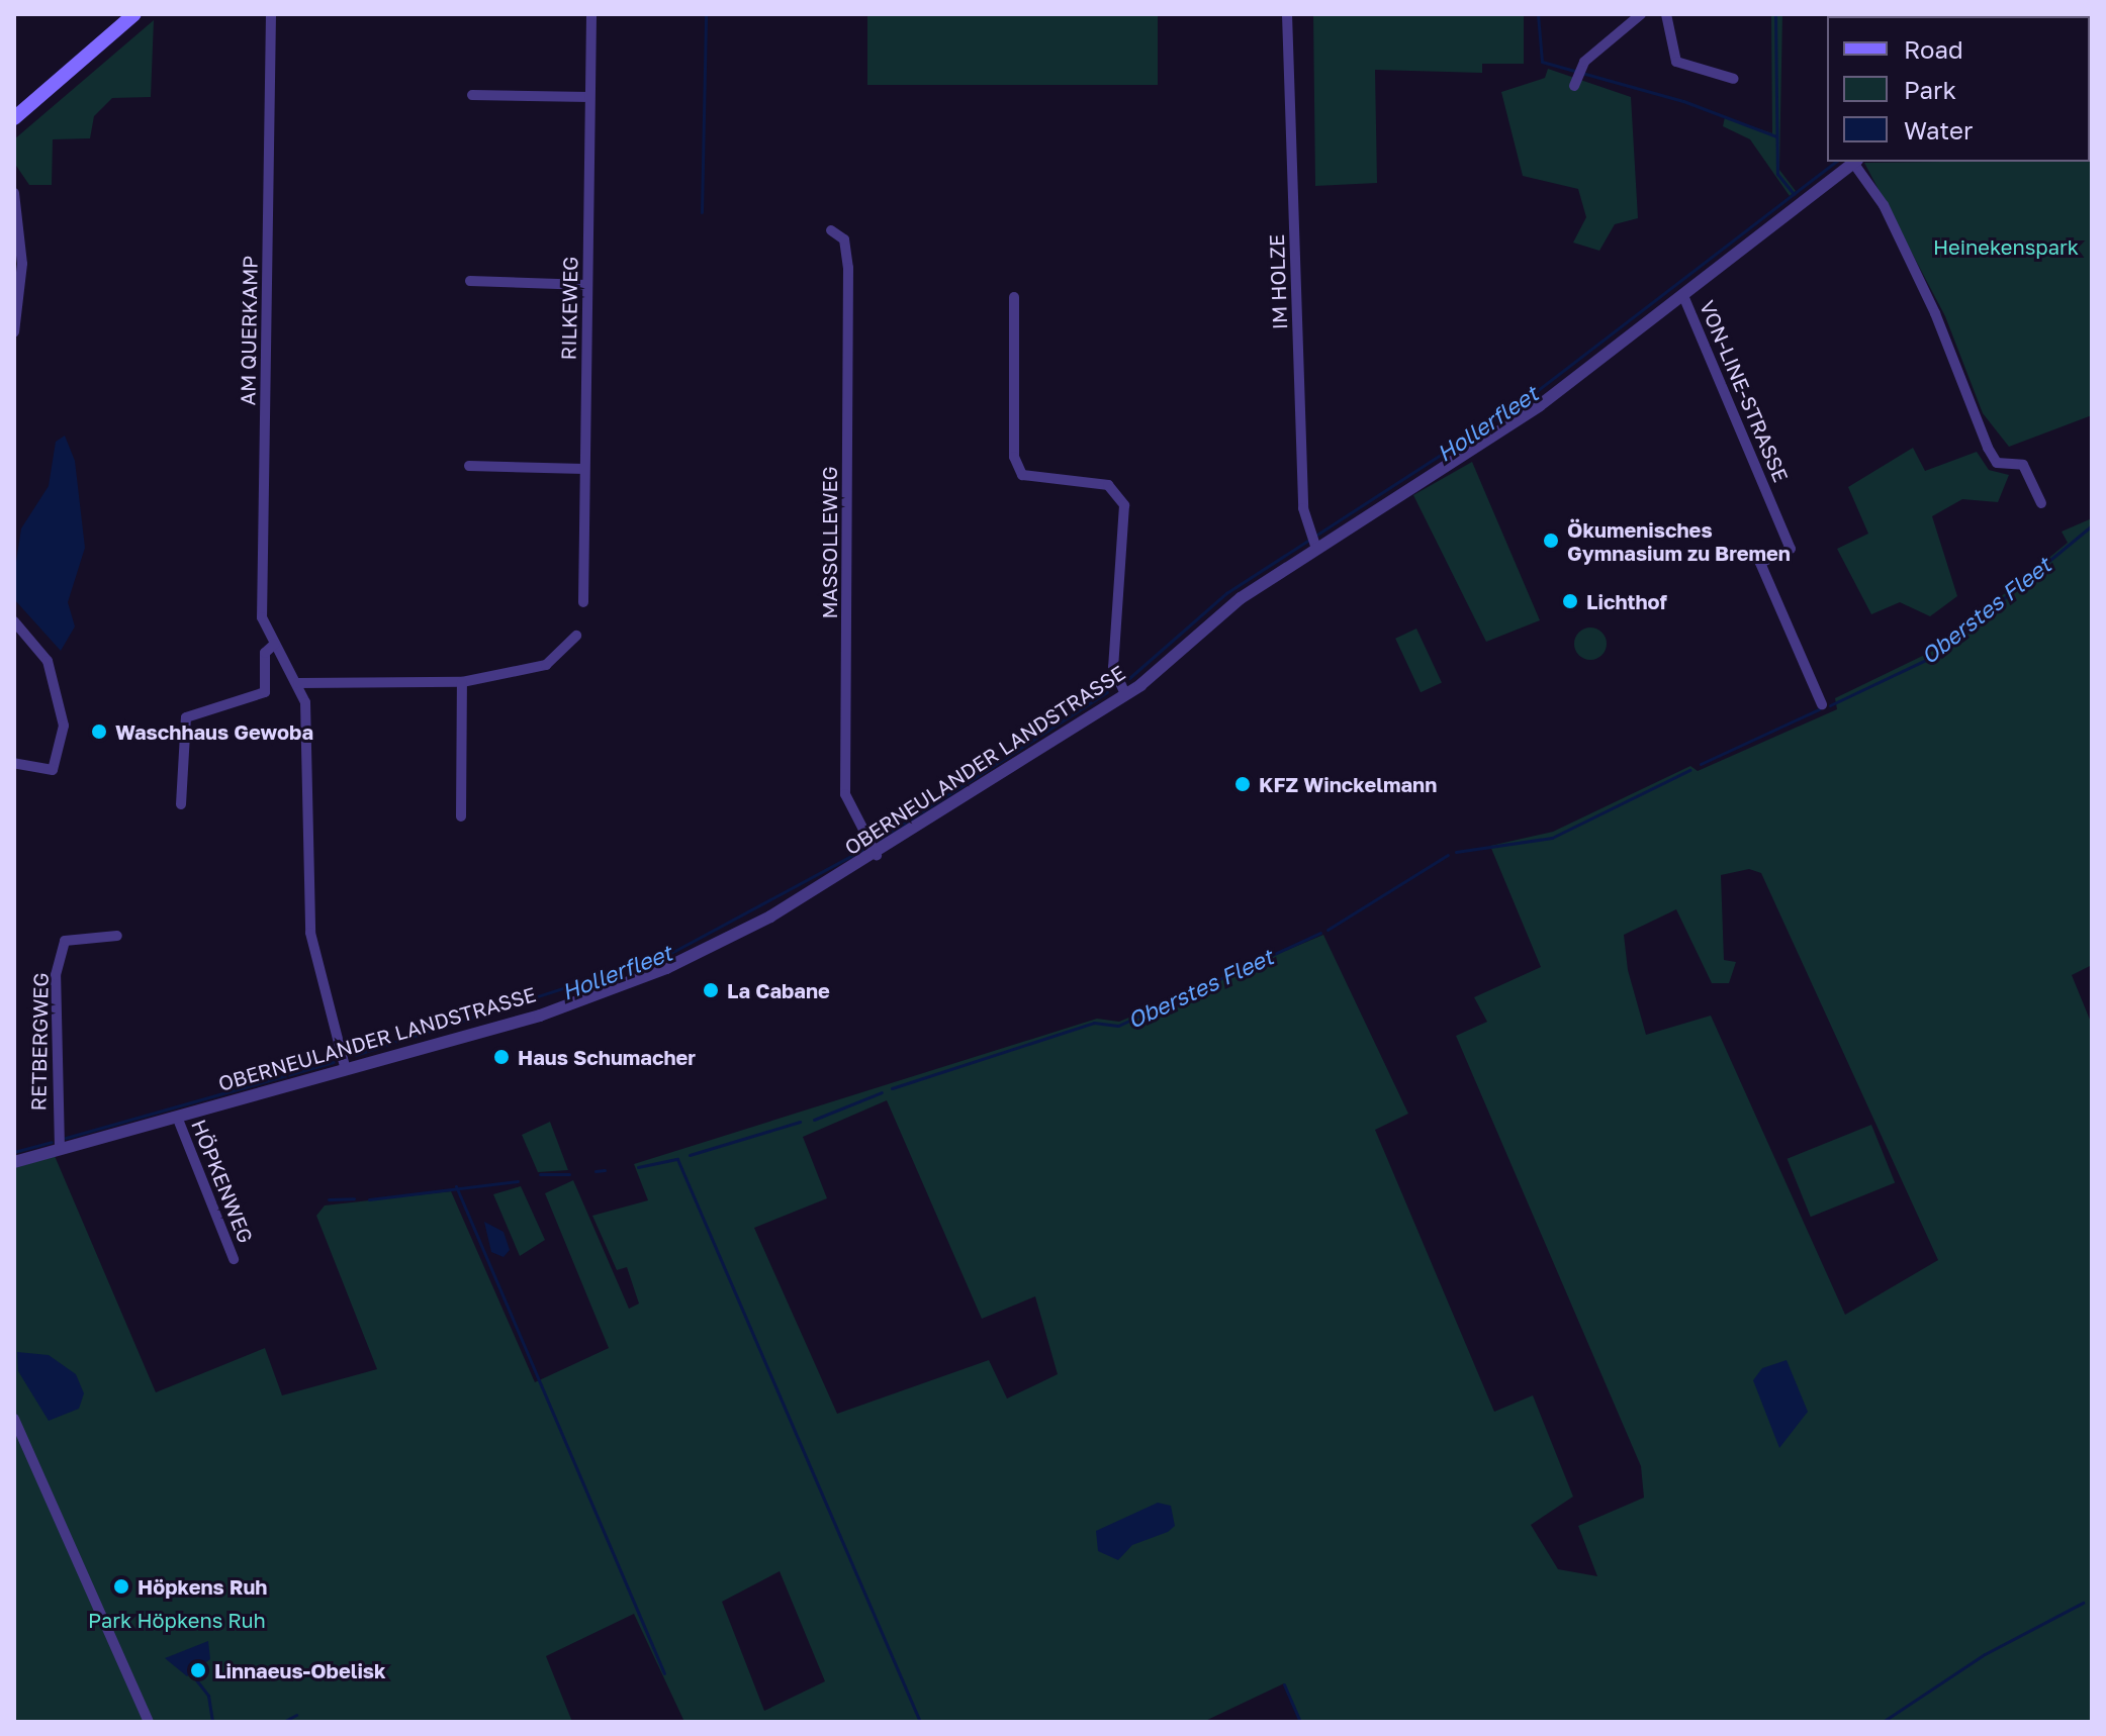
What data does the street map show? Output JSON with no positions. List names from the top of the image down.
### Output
{
  "streets": {
    "street": [
      "IM HOLZE",
      "RILKEWEG",
      "AM QUERKAMP",
      "VON-LINE-STRASSE",
      "MASSOLLEWEG",
      "OBERNEULANDER LANDSTRASSE",
      "RETBERGWEG",
      "HÖPKENWEG"
    ]
  },
  "crossings": [
    ["IM HOLZE", "OBERNEULANDER LANDSTRASSE"],
    ["AM QUERKAMP", "OBERNEULANDER LANDSTRASSE"],
    ["VON-LINE-STRASSE", "OBERNEULANDER LANDSTRASSE"],
    ["MASSOLLEWEG", "OBERNEULANDER LANDSTRASSE"],
    ["OBERNEULANDER LANDSTRASSE", "RETBERGWEG"],
    ["OBERNEULANDER LANDSTRASSE", "HÖPKENWEG"]
  ],
  "water": ["Hollerfleet", "Oberstes Fleet"],
  "parks": ["Heinekenspark", "Park Höpkens Ruh"],
  "places": [
    "Ökumenisches Gymnasium zu Bremen",
    "Lichthof",
    "Waschhaus Gewoba",
    "KFZ Winckelmann",
    "La Cabane",
    "Haus Schumacher",
    "Höpkens Ruh",
    "Linnaeus-Obelisk"
  ],
  "legend": ["Road", "Park", "Water"]
}
